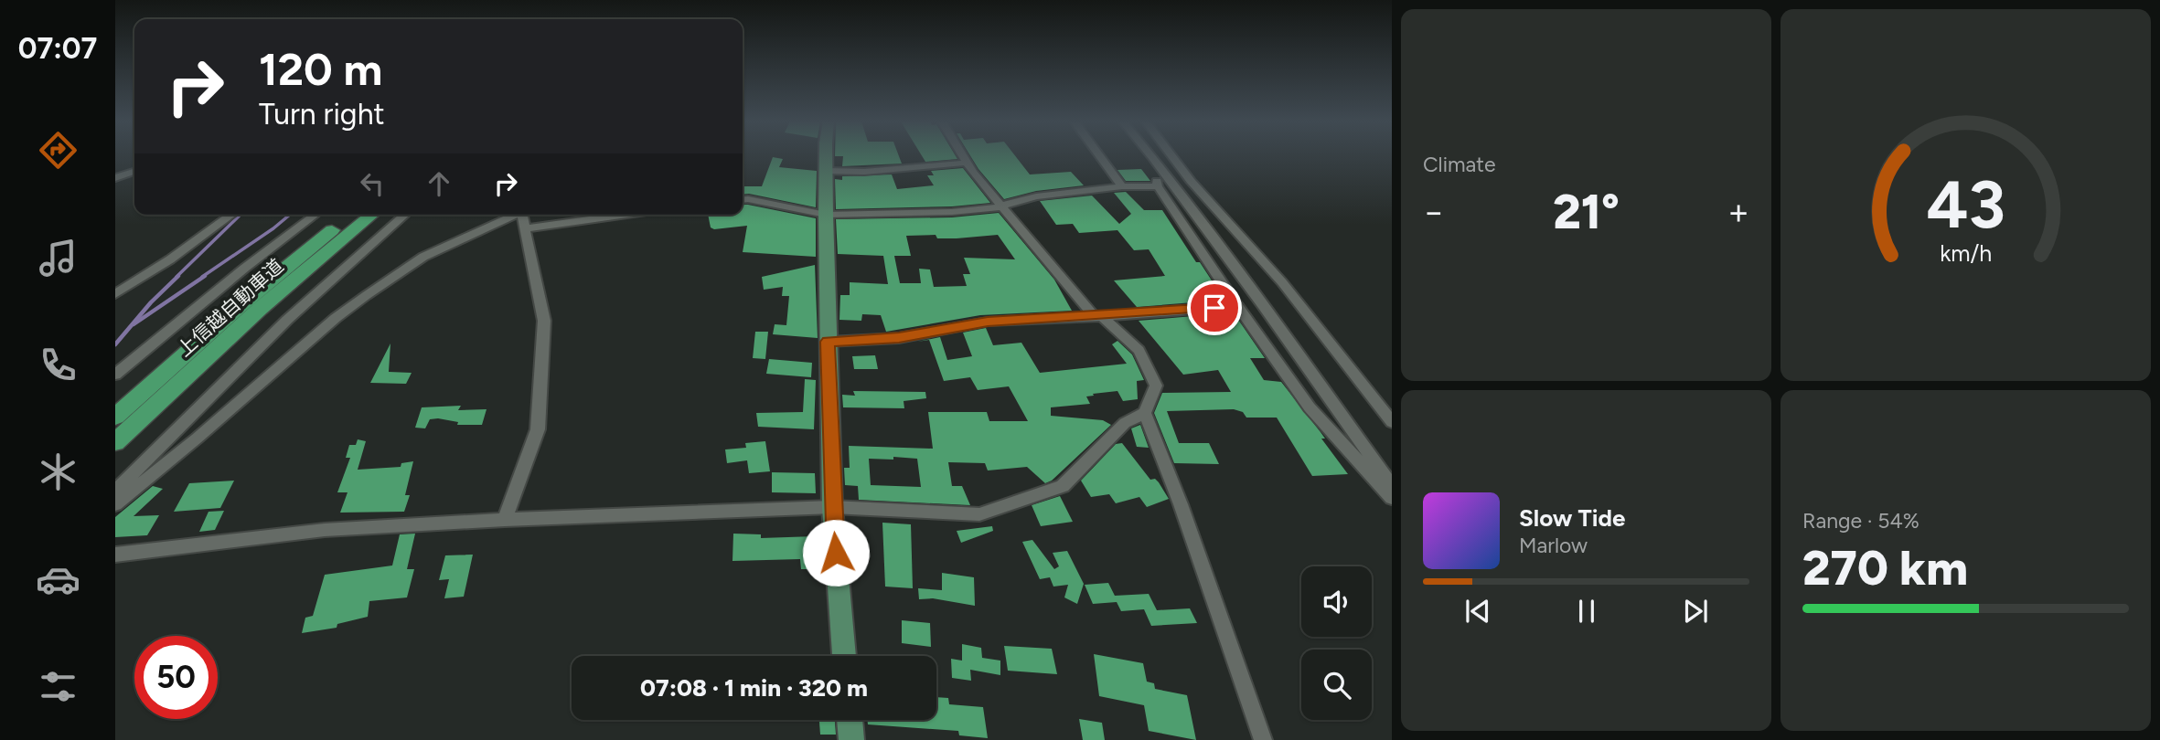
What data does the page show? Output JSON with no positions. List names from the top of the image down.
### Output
{
  "streets": {
    "highway": ["上信越自動車道"]
  },
  "page": {
    "tabs": "07:07",
    "tile": [
      "Climate",
      ["Range · 54%", "270 km"]
    ],
    "turn": ["120 m", "Turn right"],
    "heat": ["−", "21°", "+"],
    "song": ["Slow Tide", "Marlow"],
    "limit": "50",
    "trip": "07:08 · 1 min · 320 m",
    "gauge": ["43", "km/h"]
  }
}
